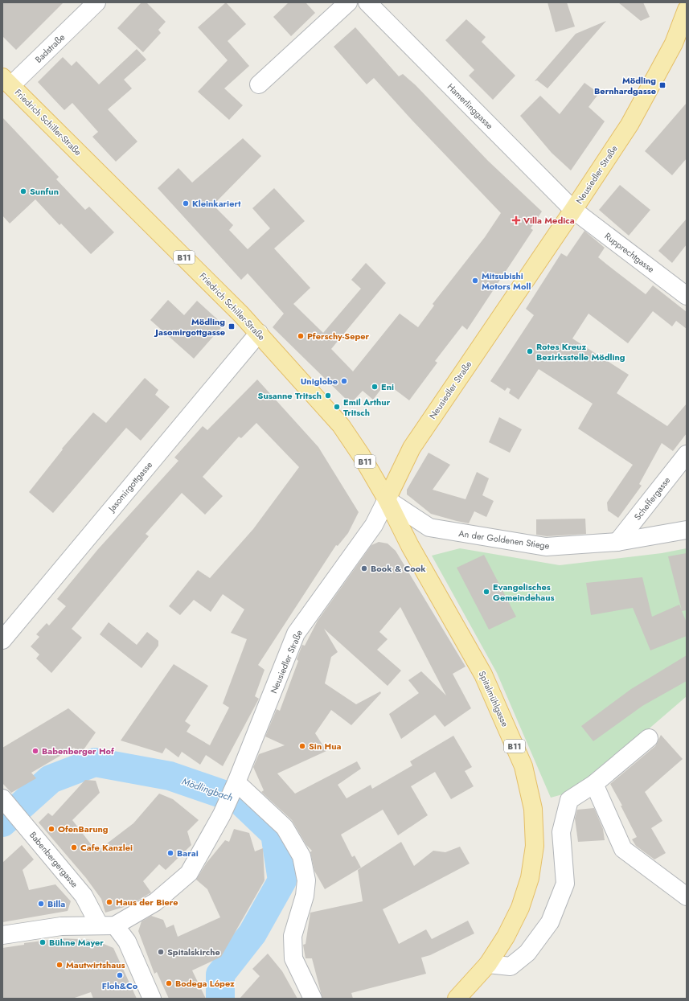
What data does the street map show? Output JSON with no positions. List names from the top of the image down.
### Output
{
  "streets": {
    "main road": [
      "Friedrich Schiller-Straße",
      "Neusiedler Straße",
      "B11",
      "Spitalmühlgasse"
    ],
    "street": [
      "Badstraße",
      "Hamerlinggasse",
      "Rupprechtgasse",
      "Jasomirgottgasse",
      "Scheffergasse",
      "An der Goldenen Stiege",
      "Babenbergergasse"
    ]
  },
  "crossings": [
    ["Badstraße", "Friedrich Schiller-Straße"],
    ["Hamerlinggasse", "Neusiedler Straße"],
    ["Hamerlinggasse", "Rupprechtgasse"],
    ["Friedrich Schiller-Straße", "Neusiedler Straße"],
    ["Friedrich Schiller-Straße", "Jasomirgottgasse"],
    ["Friedrich Schiller-Straße", "An der Goldenen Stiege"],
    ["Friedrich Schiller-Straße", "Spitalmühlgasse"],
    ["Neusiedler Straße", "Rupprechtgasse"],
    ["Neusiedler Straße", "An der Goldenen Stiege"],
    ["Neusiedler Straße", "Spitalmühlgasse"],
    ["Neusiedler Straße", "Babenbergergasse"],
    ["Scheffergasse", "An der Goldenen Stiege"],
    ["An der Goldenen Stiege", "Spitalmühlgasse"]
  ],
  "water": ["Mödlingbach"],
  "places": {
    "transit": ["Mödling Bernhardgasse", "Mödling Jasomirgottgasse"],
    "other": [
      "Sunfun",
      "Kleinkariert",
      "Mitsubishi Motors Moll",
      "Pferschy-Seper",
      "Rotes Kreuz Bezirksstelle Mödling",
      "Uniglobe",
      "Eni",
      "Susanne Tritsch",
      "Emil Arthur Tritsch",
      "Book & Cook",
      "Evangelisches Gemeindehaus",
      "Sin Hua",
      "Babenberger Hof",
      "OfenBarung",
      "Cafe Kanzlei",
      "Barai",
      "Haus der Biere",
      "Billa",
      "Bühne Mayer",
      "Spitalskirche",
      "Mautwirtshaus",
      "Floh&Co",
      "Bodega López"
    ],
    "health": ["Villa Medica"]
  }
}
